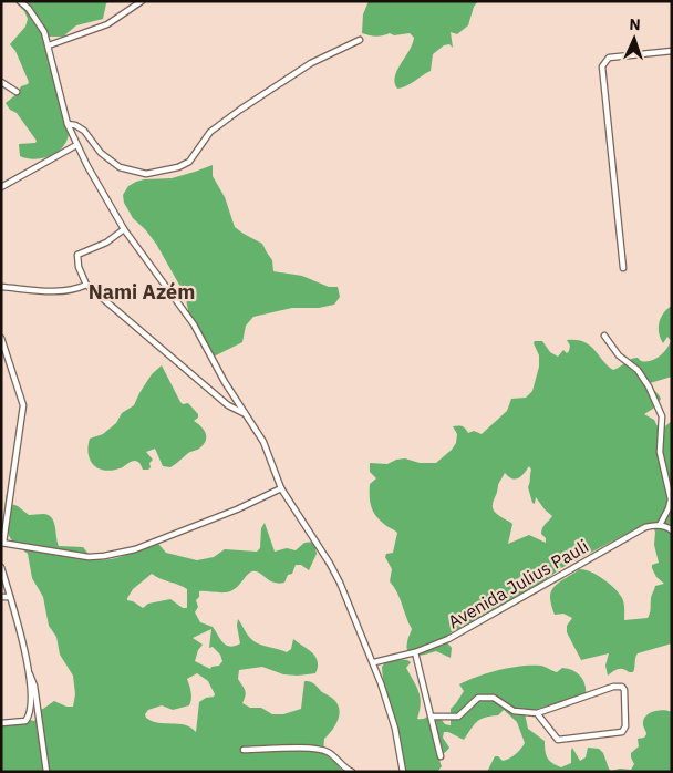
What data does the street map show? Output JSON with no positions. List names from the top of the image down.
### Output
{
  "streets": {
    "street": ["Avenida Julius Pauli"]
  },
  "districts": ["Nami Azém"],
  "north": "top"
}
